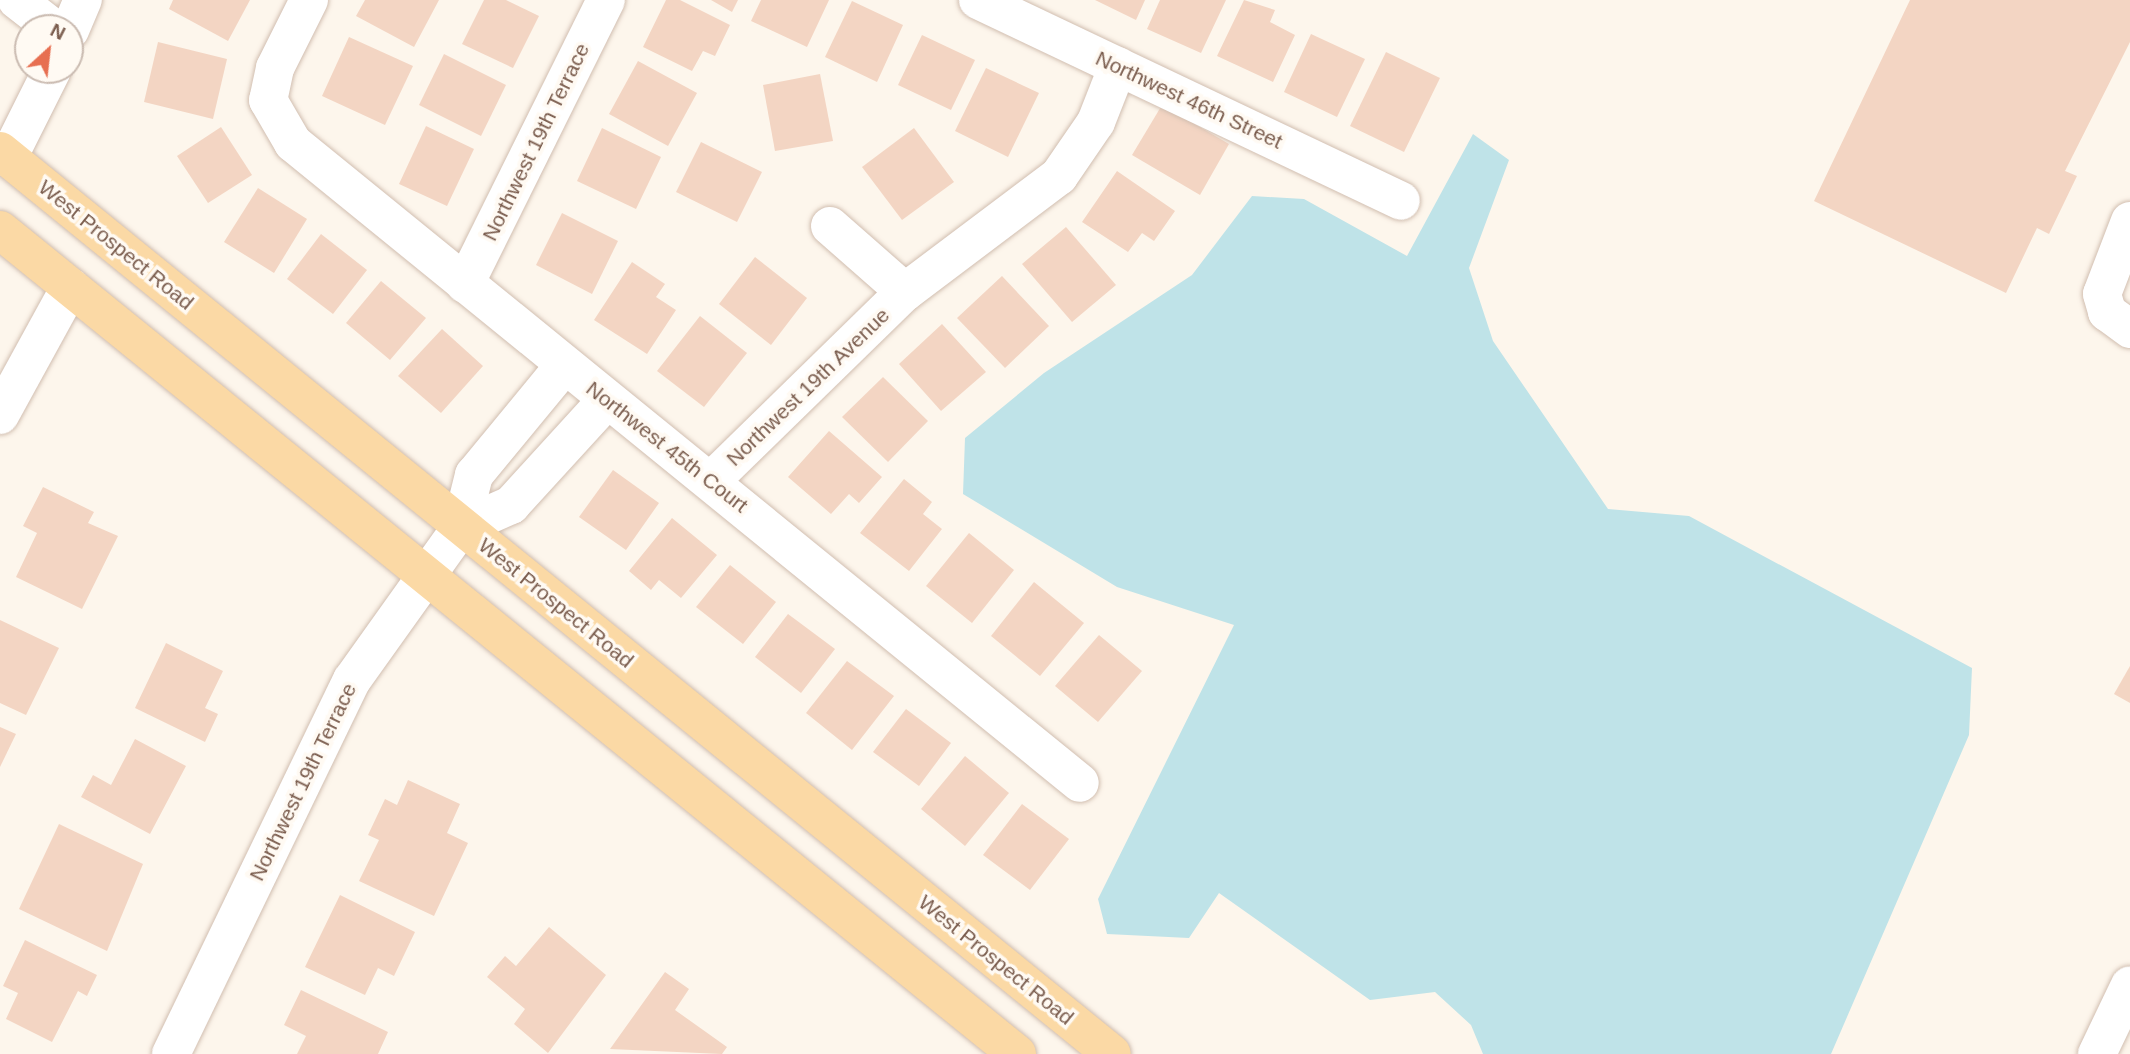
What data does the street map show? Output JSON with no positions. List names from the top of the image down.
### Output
{
  "streets": {
    "main road": ["West Prospect Road"],
    "street": [
      "Northwest 46th Street",
      "Northwest 19th Terrace",
      "Northwest 19th Avenue",
      "Northwest 45th Court"
    ]
  },
  "crossings": [
    ["Northwest 46th Street", "Northwest 19th Avenue"],
    ["Northwest 19th Terrace", "West Prospect Road"],
    ["Northwest 19th Terrace", "Northwest 45th Court"],
    ["Northwest 19th Avenue", "Northwest 45th Court"]
  ],
  "north": "top right"
}
